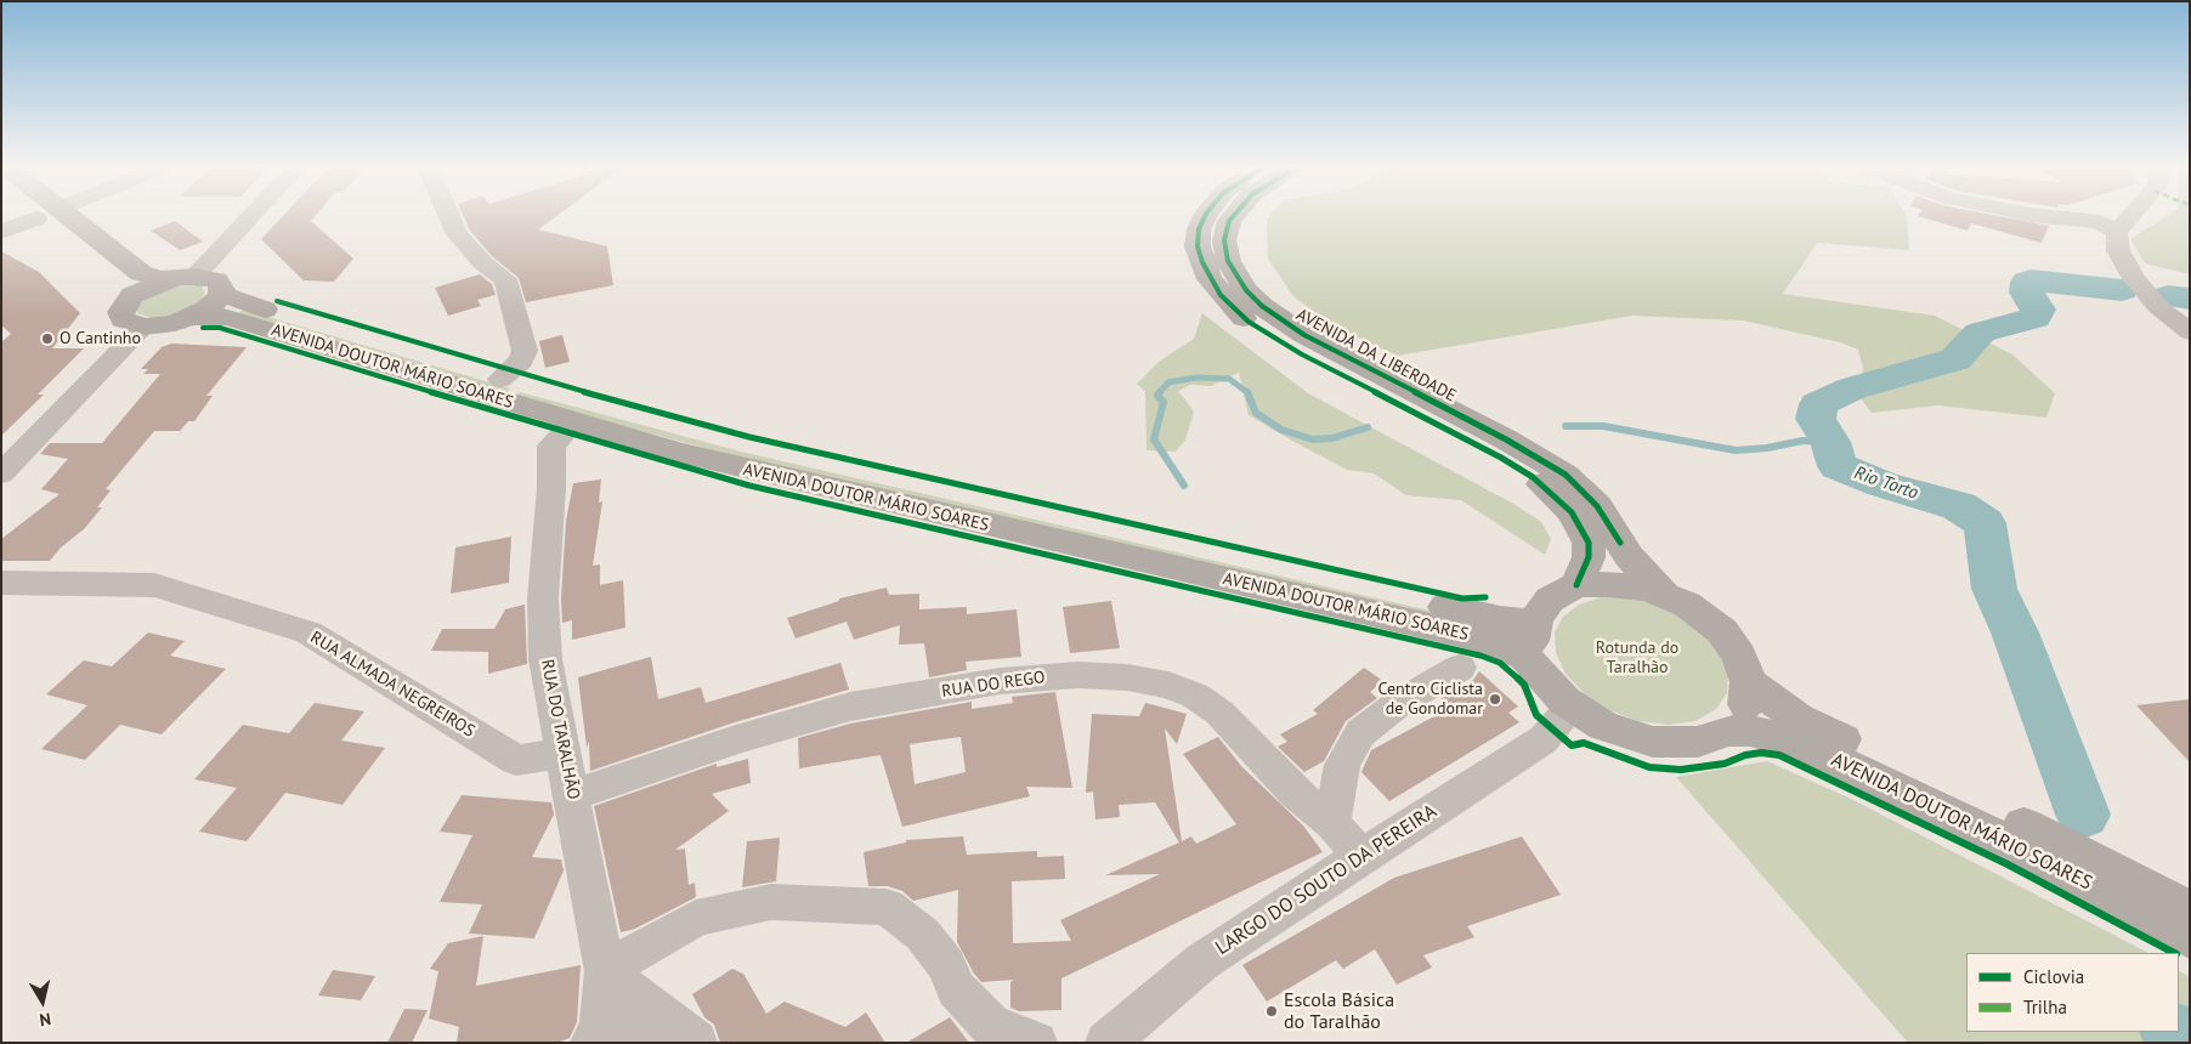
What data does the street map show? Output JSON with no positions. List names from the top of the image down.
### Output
{
  "streets": {
    "main road": ["AVENIDA DA LIBERDADE", "AVENIDA DOUTOR MÁRIO SOARES"],
    "street": [
      "RUA ALMADA NEGREIROS",
      "RUA DO REGO",
      "RUA DO TARALHÃO",
      "LARGO DO SOUTO DA PEREIRA"
    ]
  },
  "crossings": [
    ["AVENIDA DA LIBERDADE", "AVENIDA DOUTOR MÁRIO SOARES"],
    ["AVENIDA DA LIBERDADE", "LARGO DO SOUTO DA PEREIRA"],
    ["AVENIDA DOUTOR MÁRIO SOARES", "RUA DO TARALHÃO"],
    ["AVENIDA DOUTOR MÁRIO SOARES", "LARGO DO SOUTO DA PEREIRA"],
    ["RUA ALMADA NEGREIROS", "RUA DO TARALHÃO"],
    ["RUA DO REGO", "RUA DO TARALHÃO"],
    ["RUA DO REGO", "LARGO DO SOUTO DA PEREIRA"]
  ],
  "water": ["Rio Torto"],
  "parks": ["Rotunda do Taralhão"],
  "places": ["O Cantinho", "Centro Ciclista de Gondomar", "Escola Básica do Taralhão"],
  "legend": ["Ciclovia", "Trilha"],
  "north": "bottom"
}
